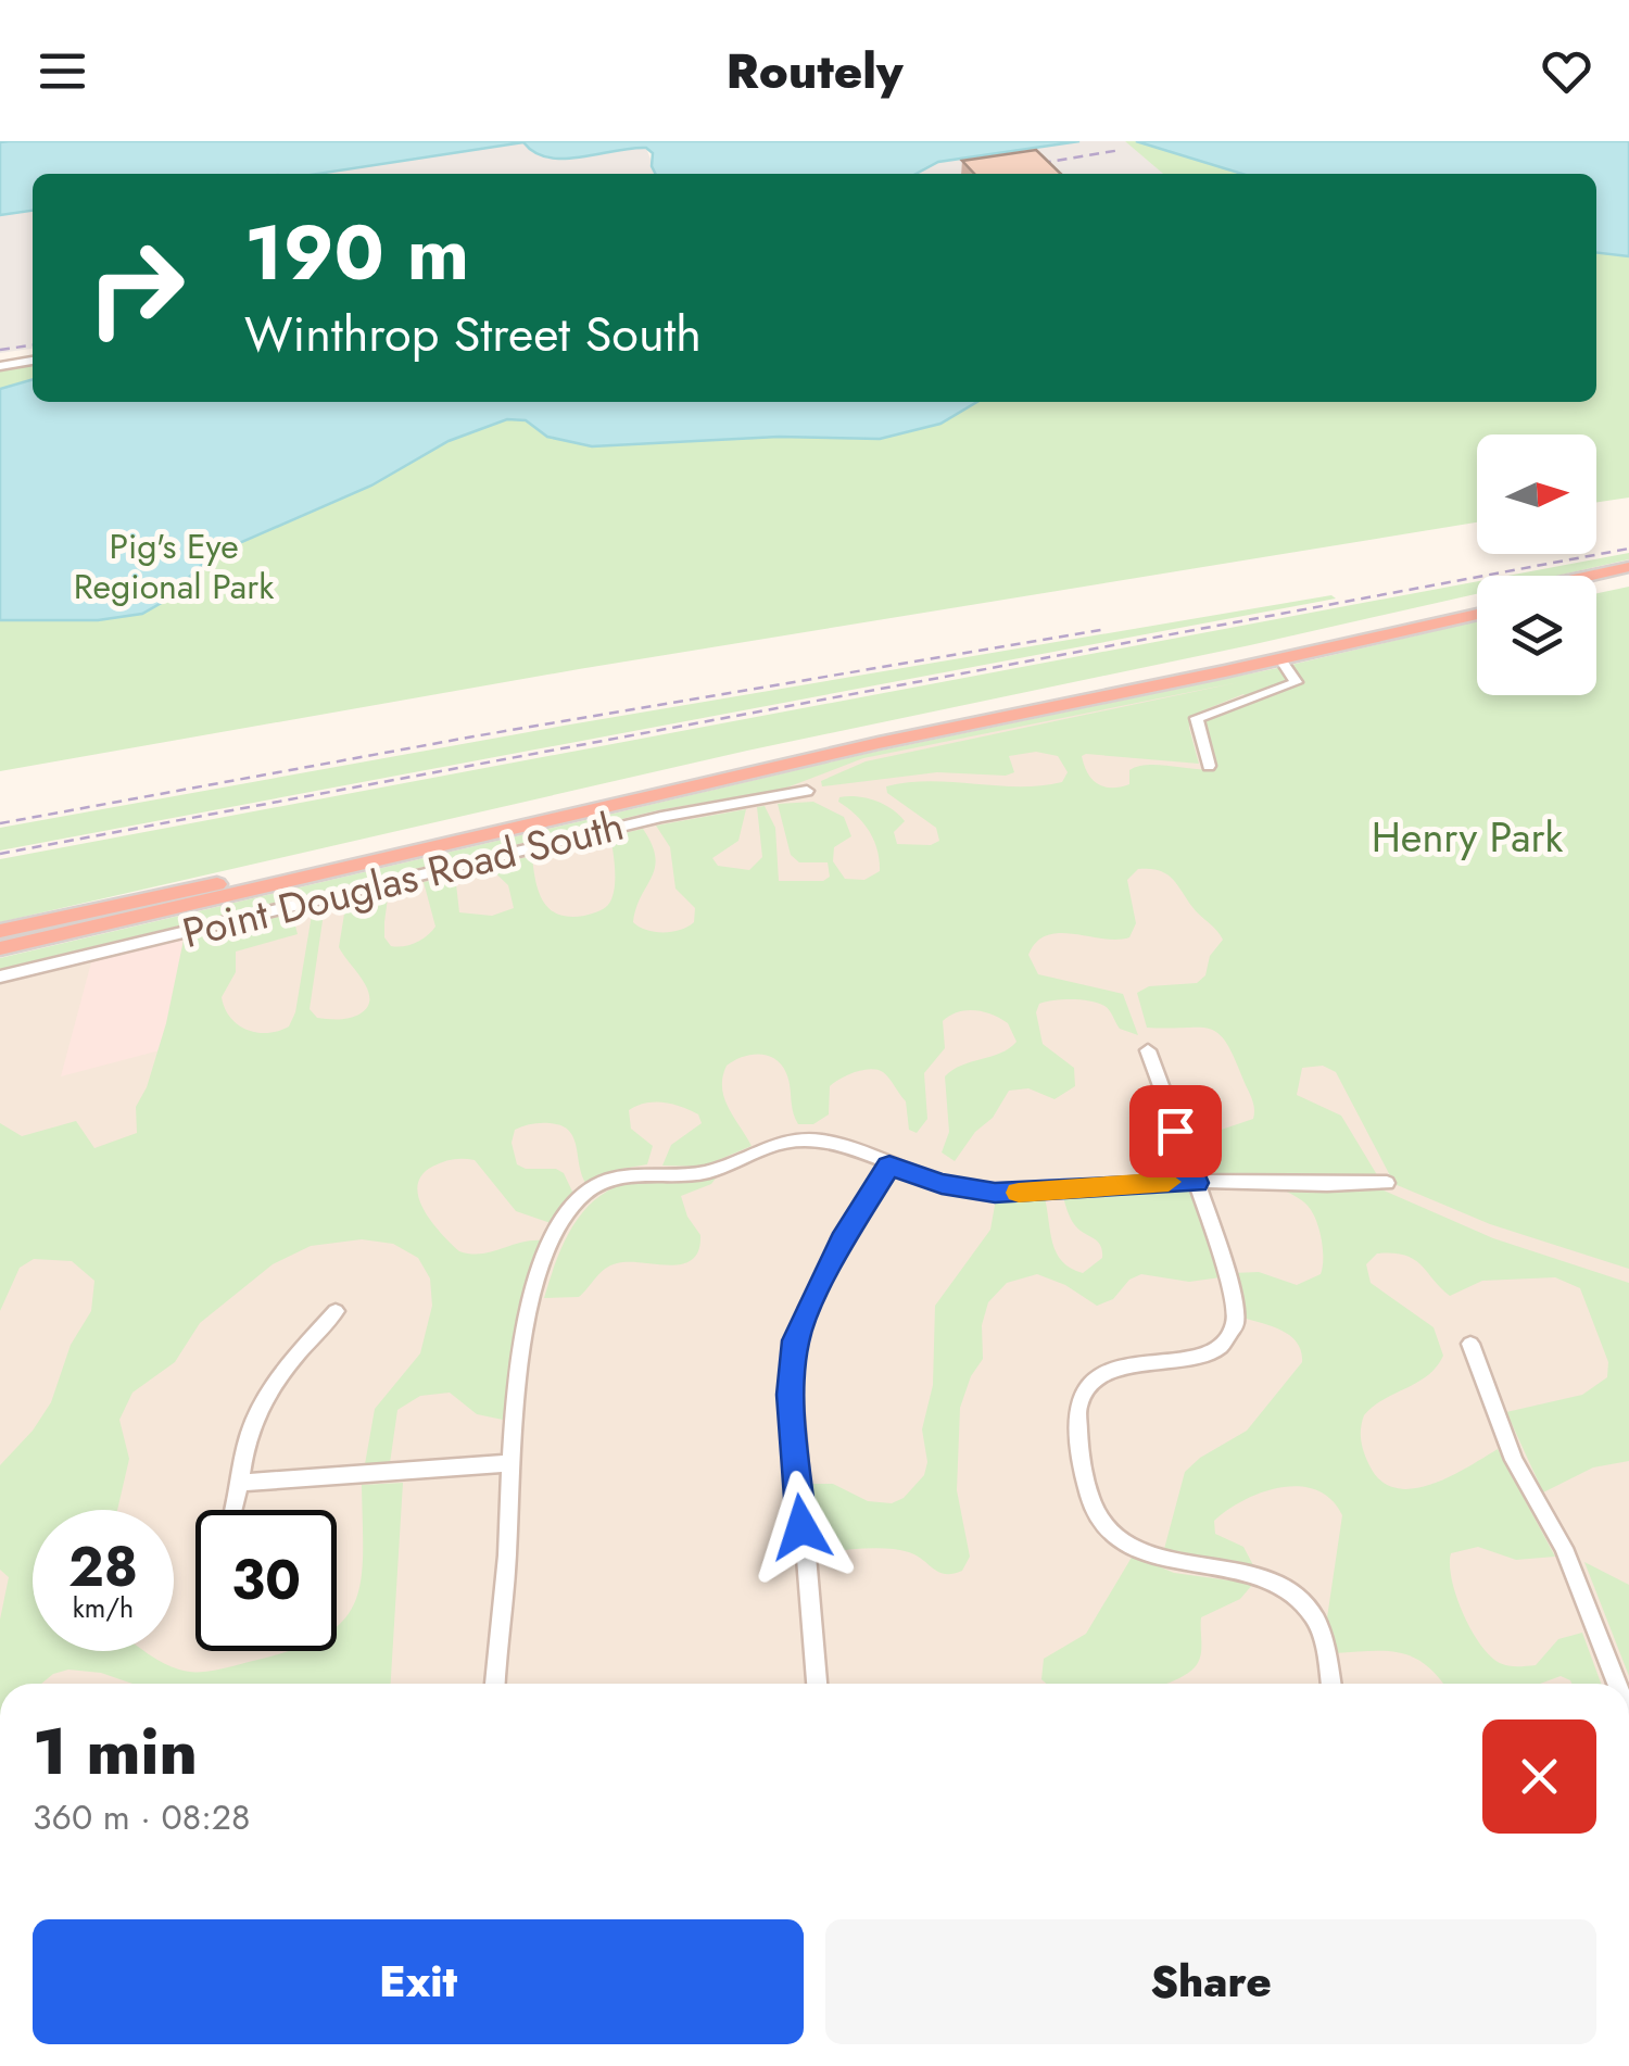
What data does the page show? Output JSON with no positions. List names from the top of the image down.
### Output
{
  "streets": {
    "street": ["Point Douglas Road South"]
  },
  "parks": ["Pig's Eye Regional Park", "Henry Park"],
  "north": "right",
  "page": {
    "header": "Routely",
    "turn": ["190 m", "Winthrop Street South"],
    "speed": "28 km/h",
    "limit": "30",
    "heading": ["1 min", "360 m · 08:28"],
    "buttons": ["Exit", "Share"]
  }
}
